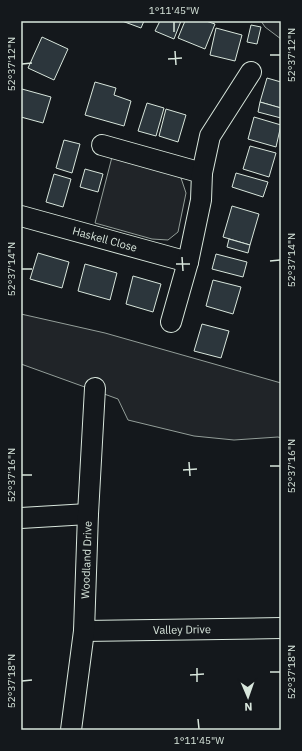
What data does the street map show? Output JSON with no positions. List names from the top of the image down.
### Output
{
  "streets": {
    "street": ["Haskell Close", "Woodland Drive", "Valley Drive"]
  },
  "crossings": [
    ["Woodland Drive", "Valley Drive"]
  ],
  "north": "bottom",
  "coordinates": [
    "1°11'45\"W",
    "52°37'12\"N",
    "52°37'14\"N",
    "52°37'16\"N",
    "52°37'18\"N"
  ]
}
